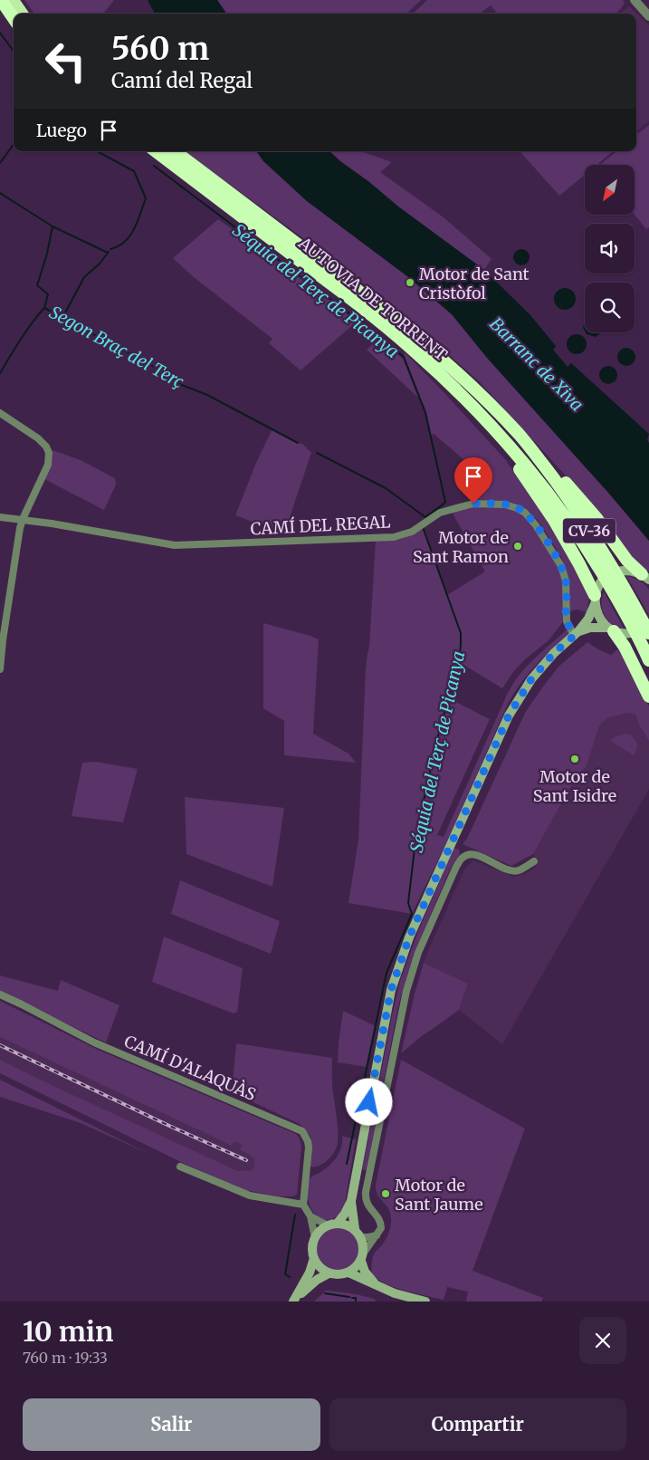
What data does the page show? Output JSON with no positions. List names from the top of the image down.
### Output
{
  "streets": {
    "highway": ["AUTOVIA DE TORRENT", "CV-36"],
    "street": ["CAMÍ DEL REGAL", "CAMÍ D'ALAQUÀS"]
  },
  "water": ["Séquia del Terç de Picanya", "Segon Braç del Terç", "Barranc de Xiva"],
  "places": [
    "Motor de Sant Cristòfol",
    "Motor de Sant Ramon",
    "Motor de Sant Isidre",
    "Motor de Sant Jaume"
  ],
  "north": "bottom left",
  "page": {
    "turn": ["560 m", "Camí del Regal"],
    "then": "Luego",
    "heading": ["10 min", "760 m · 19:33"],
    "buttons": ["Salir", "Compartir"]
  }
}
